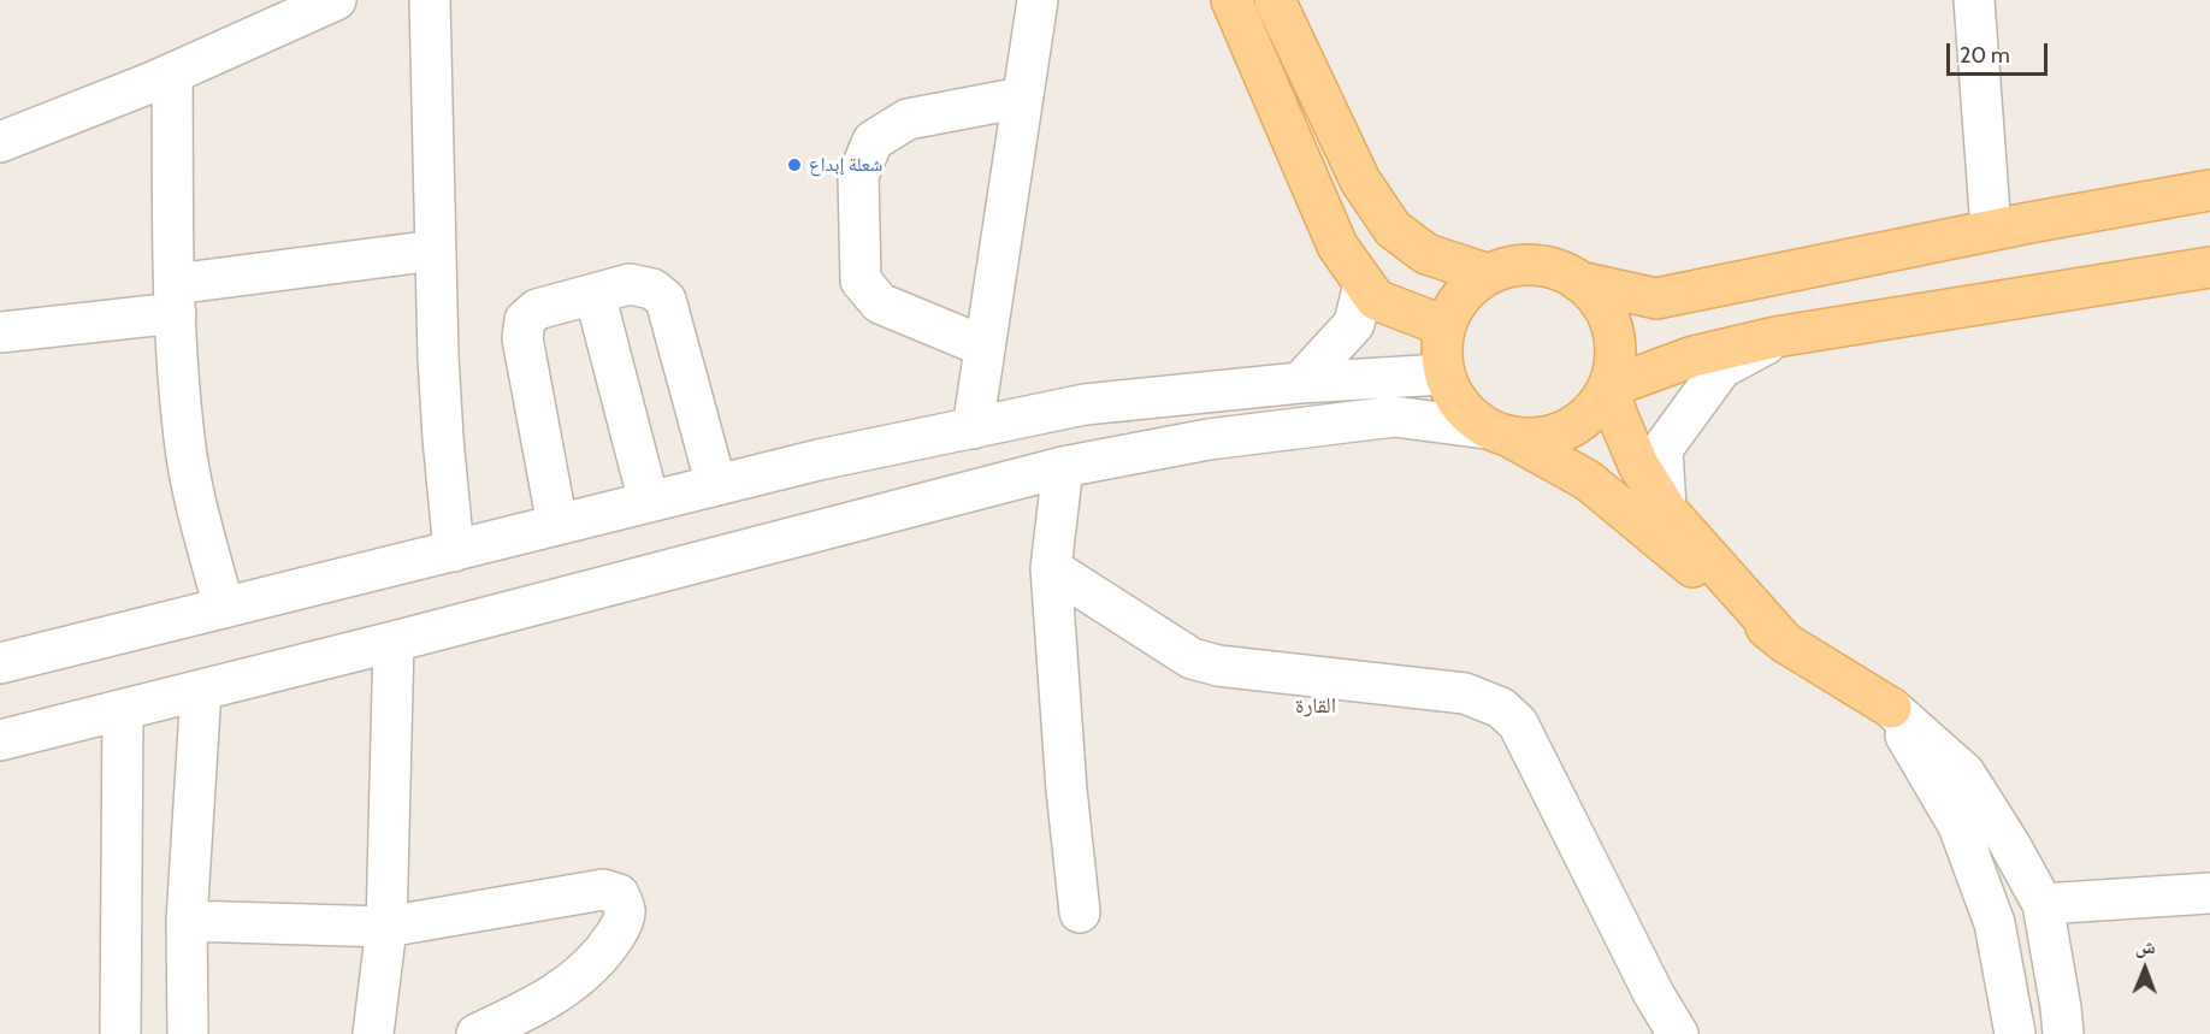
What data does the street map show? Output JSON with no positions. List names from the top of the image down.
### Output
{
  "districts": ["القارة"],
  "places": ["شعلة إبداع"],
  "scale_bar": "20 m",
  "north": "top"
}
